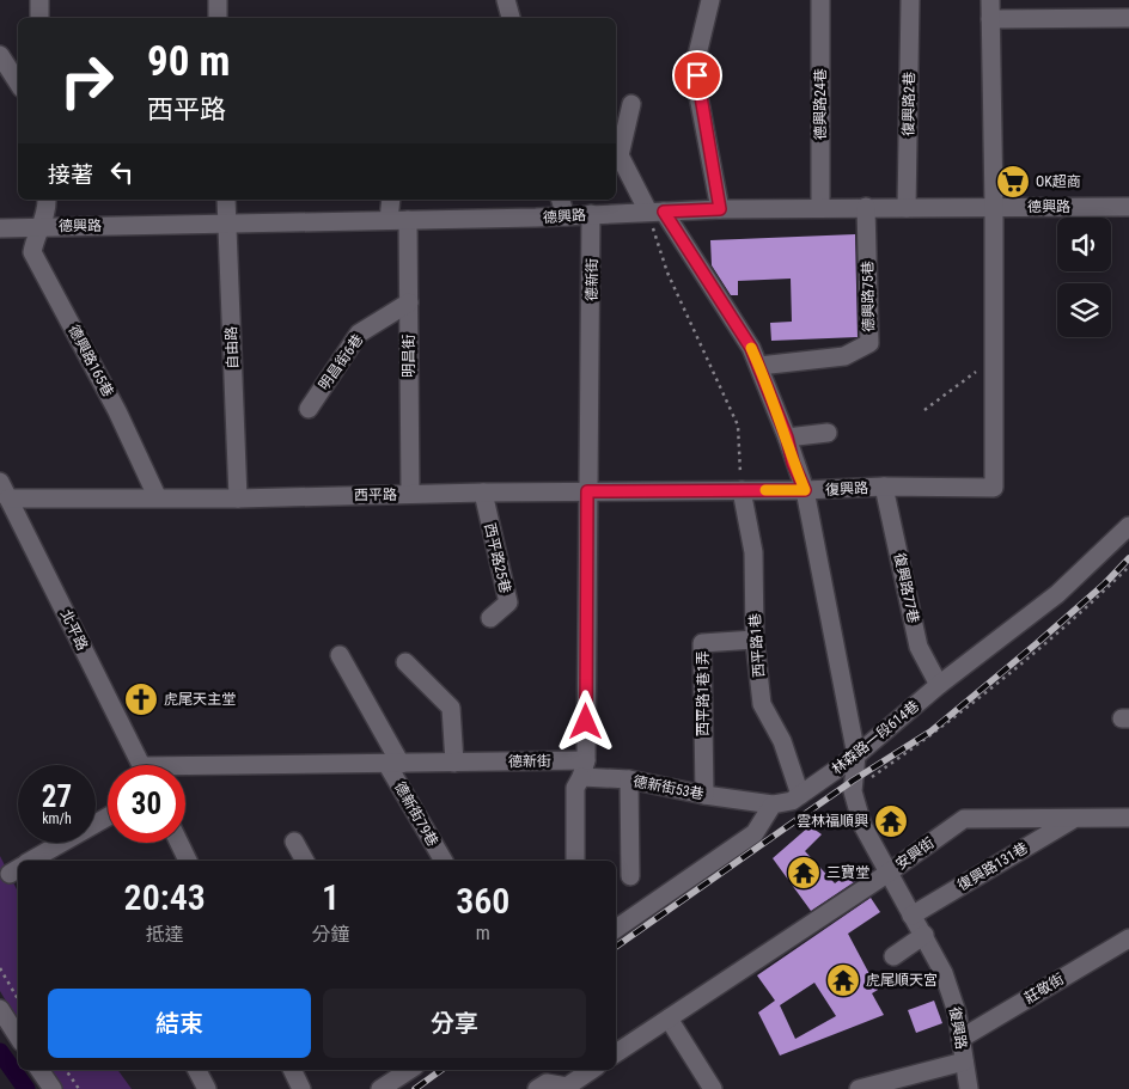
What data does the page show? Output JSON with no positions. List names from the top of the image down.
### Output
{
  "streets": {
    "street": [
      "德興路24巷",
      "復興路2巷",
      "德興路",
      "德新街",
      "德興路75巷",
      "自由路",
      "明昌街",
      "德興路165巷",
      "明昌街6巷",
      "復興路",
      "西平路",
      "西平路25巷",
      "復興路77巷",
      "北平路",
      "西平路1巷",
      "西平路1巷1弄",
      "林森路一段614巷",
      "德新街53巷",
      "德新街79巷",
      "安興街",
      "復興路131巷",
      "莊敬街"
    ]
  },
  "crossings": [
    ["德興路24巷", "德興路"],
    ["復興路2巷", "德興路"],
    ["德興路", "德新街"],
    ["德興路", "德興路75巷"],
    ["德興路", "自由路"],
    ["德興路", "明昌街"],
    ["德興路", "德興路165巷"],
    ["德興路", "復興路"],
    ["德新街", "西平路"],
    ["德新街", "德新街53巷"],
    ["德新街", "德新街79巷"],
    ["自由路", "西平路"],
    ["明昌街", "明昌街6巷"],
    ["明昌街", "西平路"],
    ["德興路165巷", "西平路"],
    ["復興路", "西平路"],
    ["復興路", "復興路77巷"],
    ["復興路", "林森路一段614巷"],
    ["復興路", "安興街"],
    ["復興路", "復興路131巷"],
    ["復興路", "莊敬街"],
    ["西平路", "西平路25巷"],
    ["西平路", "北平路"],
    ["西平路", "西平路1巷"],
    ["復興路77巷", "林森路一段614巷"],
    ["西平路1巷", "西平路1巷1弄"],
    ["西平路1巷", "林森路一段614巷"],
    ["西平路1巷1弄", "德新街53巷"],
    ["林森路一段614巷", "德新街53巷"],
    ["安興街", "復興路131巷"]
  ],
  "places": {
    "supermarket": ["OK超商"],
    "church": ["虎尾天主堂"],
    "temple": ["雲林福順興", "三寶堂", "虎尾順天宮"]
  },
  "page": {
    "turn": ["90 m", "西平路"],
    "then": "接著",
    "speed": "27 km/h",
    "limit": "30",
    "eta": [
      "20:43",
      "抵達",
      "1",
      "分鐘",
      "360",
      "m"
    ],
    "buttons": ["結束", "分享"]
  }
}
